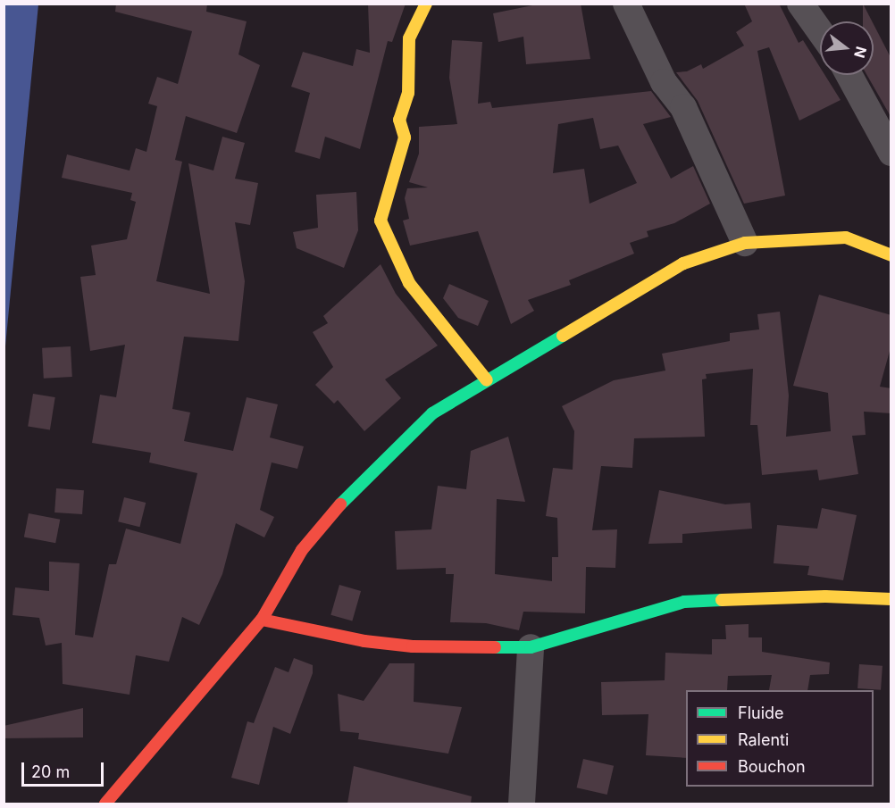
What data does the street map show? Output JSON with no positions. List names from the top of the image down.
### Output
{
  "legend": ["Fluide", "Ralenti", "Bouchon"],
  "scale_bar": "20 m",
  "north": "right"
}
